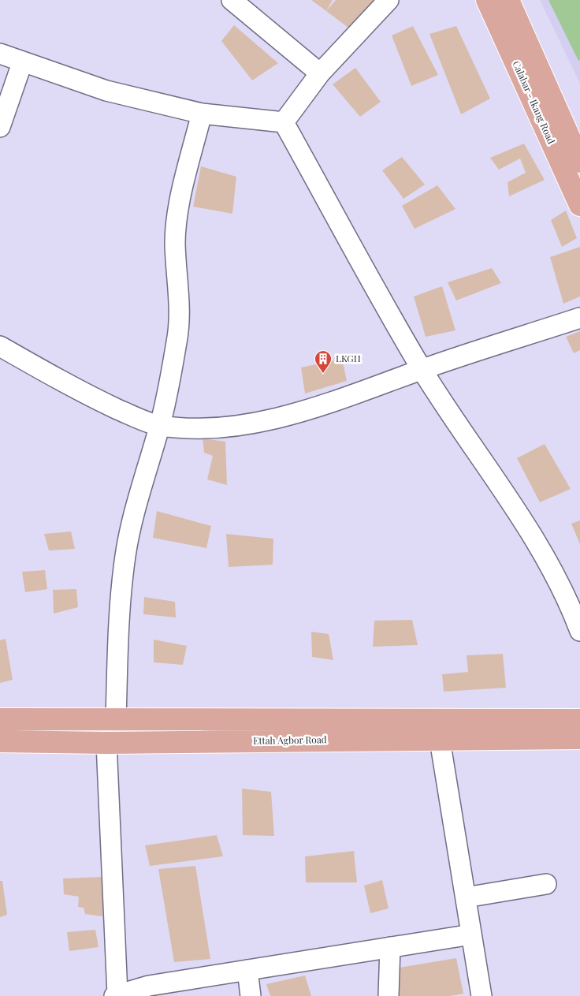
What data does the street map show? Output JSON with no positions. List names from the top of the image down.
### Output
{
  "streets": {
    "main road": ["Calabar - Ikang Road", "Ettah Agbor Road"]
  },
  "places": {
    "building": ["LKGH"]
  }
}
